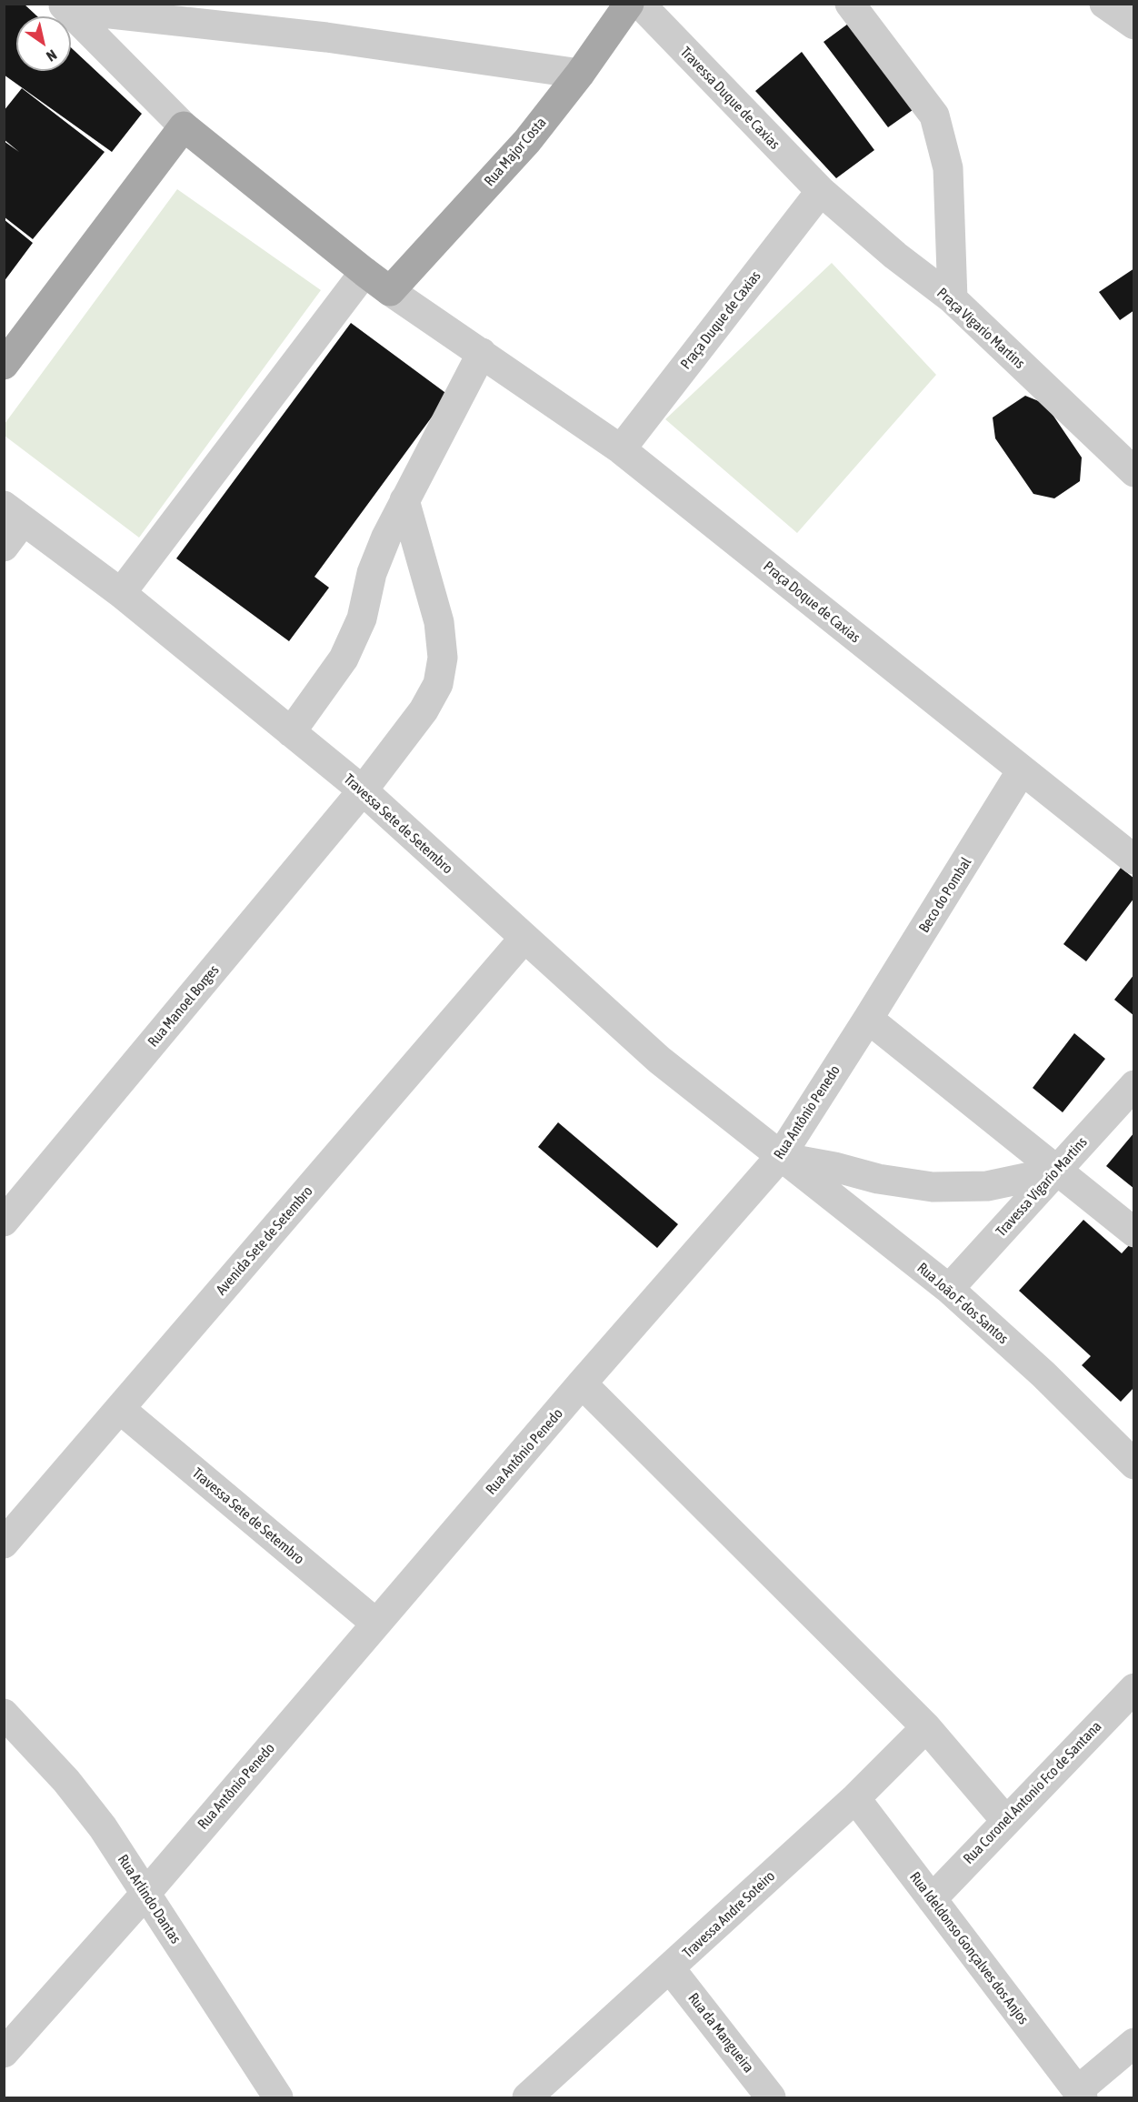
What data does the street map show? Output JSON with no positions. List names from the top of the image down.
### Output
{
  "streets": {
    "main road": ["Rua Major Costa"],
    "street": [
      "Travessa Duque de Caxias",
      "Praça Duque de Caxias",
      "Praça Vigario Martins",
      "Praça Doque de Caxias",
      "Travessa Sete de Setembro",
      "Beco do Pombal",
      "Rua Manoel Borges",
      "Rua Antônio Penedo",
      "Travessa Vigario Martins",
      "Avenida Sete de Setembro",
      "Rua João F dos Santos",
      "Rua Coronel Antonio Fco de Santana",
      "Rua Arlindo Dantas",
      "Travessa Andre Soteiro",
      "Rua Ideldonso Gonçalves dos Anjos",
      "Rua da Mangueira"
    ]
  },
  "crossings": [
    ["Travessa Duque de Caxias", "Praça Duque de Caxias"],
    ["Travessa Duque de Caxias", "Praça Vigario Martins"],
    ["Praça Duque de Caxias", "Praça Vigario Martins"],
    ["Praça Duque de Caxias", "Praça Doque de Caxias"],
    ["Praça Doque de Caxias", "Beco do Pombal"],
    ["Travessa Sete de Setembro", "Rua Manoel Borges"],
    ["Travessa Sete de Setembro", "Rua Antônio Penedo"],
    ["Travessa Sete de Setembro", "Avenida Sete de Setembro"],
    ["Travessa Sete de Setembro", "Rua João F dos Santos"],
    ["Beco do Pombal", "Rua Antônio Penedo"],
    ["Rua Antônio Penedo", "Rua João F dos Santos"],
    ["Rua Antônio Penedo", "Rua Arlindo Dantas"],
    ["Travessa Vigario Martins", "Rua João F dos Santos"],
    ["Rua Coronel Antonio Fco de Santana", "Rua Ideldonso Gonçalves dos Anjos"],
    ["Travessa Andre Soteiro", "Rua Ideldonso Gonçalves dos Anjos"],
    ["Travessa Andre Soteiro", "Rua da Mangueira"]
  ],
  "north": "bottom right"
}
